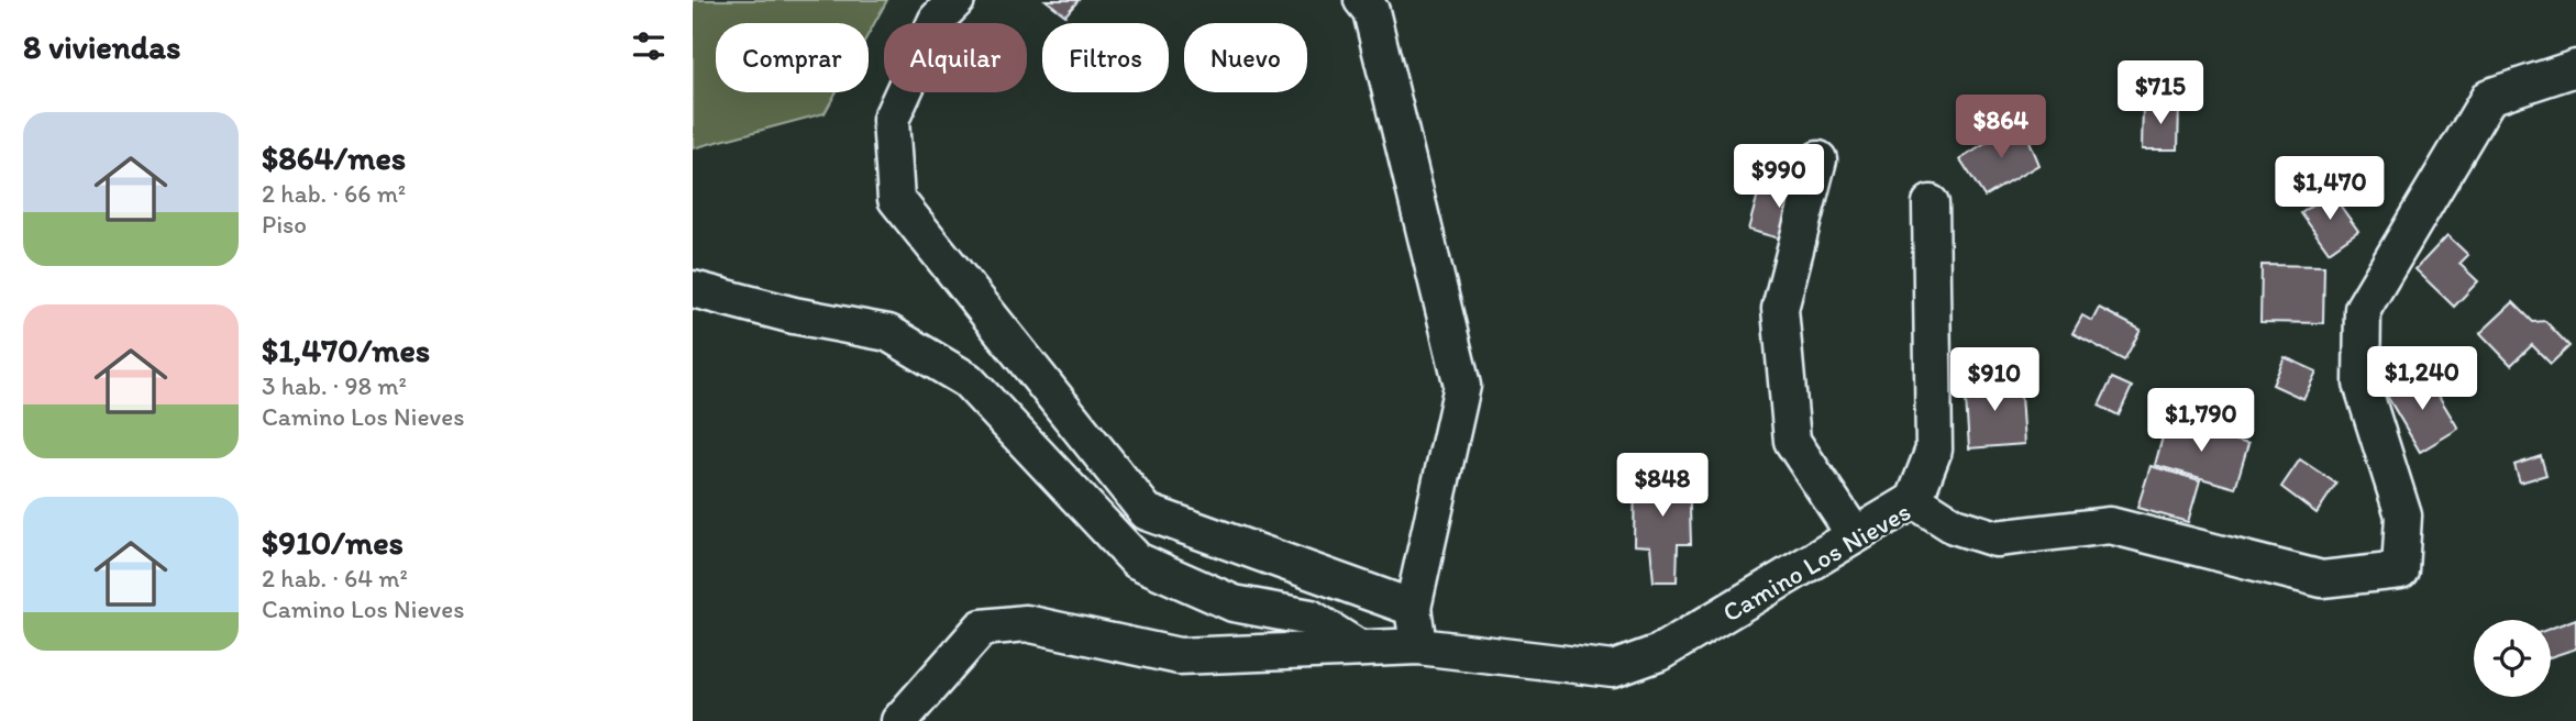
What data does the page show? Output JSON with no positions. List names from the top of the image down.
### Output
{
  "streets": {
    "street": ["Camino Los Nieves"]
  },
  "page": {
    "heading": "8 viviendas",
    "chip": [
      "Comprar",
      "Alquilar",
      "Filtros",
      "Nuevo"
    ],
    "price": [
      "$715",
      "$864",
      "$990",
      "$1,470",
      "$1,240",
      "$910",
      "$1,790",
      "$848"
    ],
    "list": [
      {
        "name": "$864/mes",
        "note": "2 hab. · 66 m² · Piso"
      },
      {
        "name": "$1,470/mes",
        "note": "3 hab. · 98 m² · Camino Los Nieves"
      },
      {
        "name": "$910/mes",
        "note": "2 hab. · 64 m² · Camino Los Nieves"
      }
    ]
  }
}
